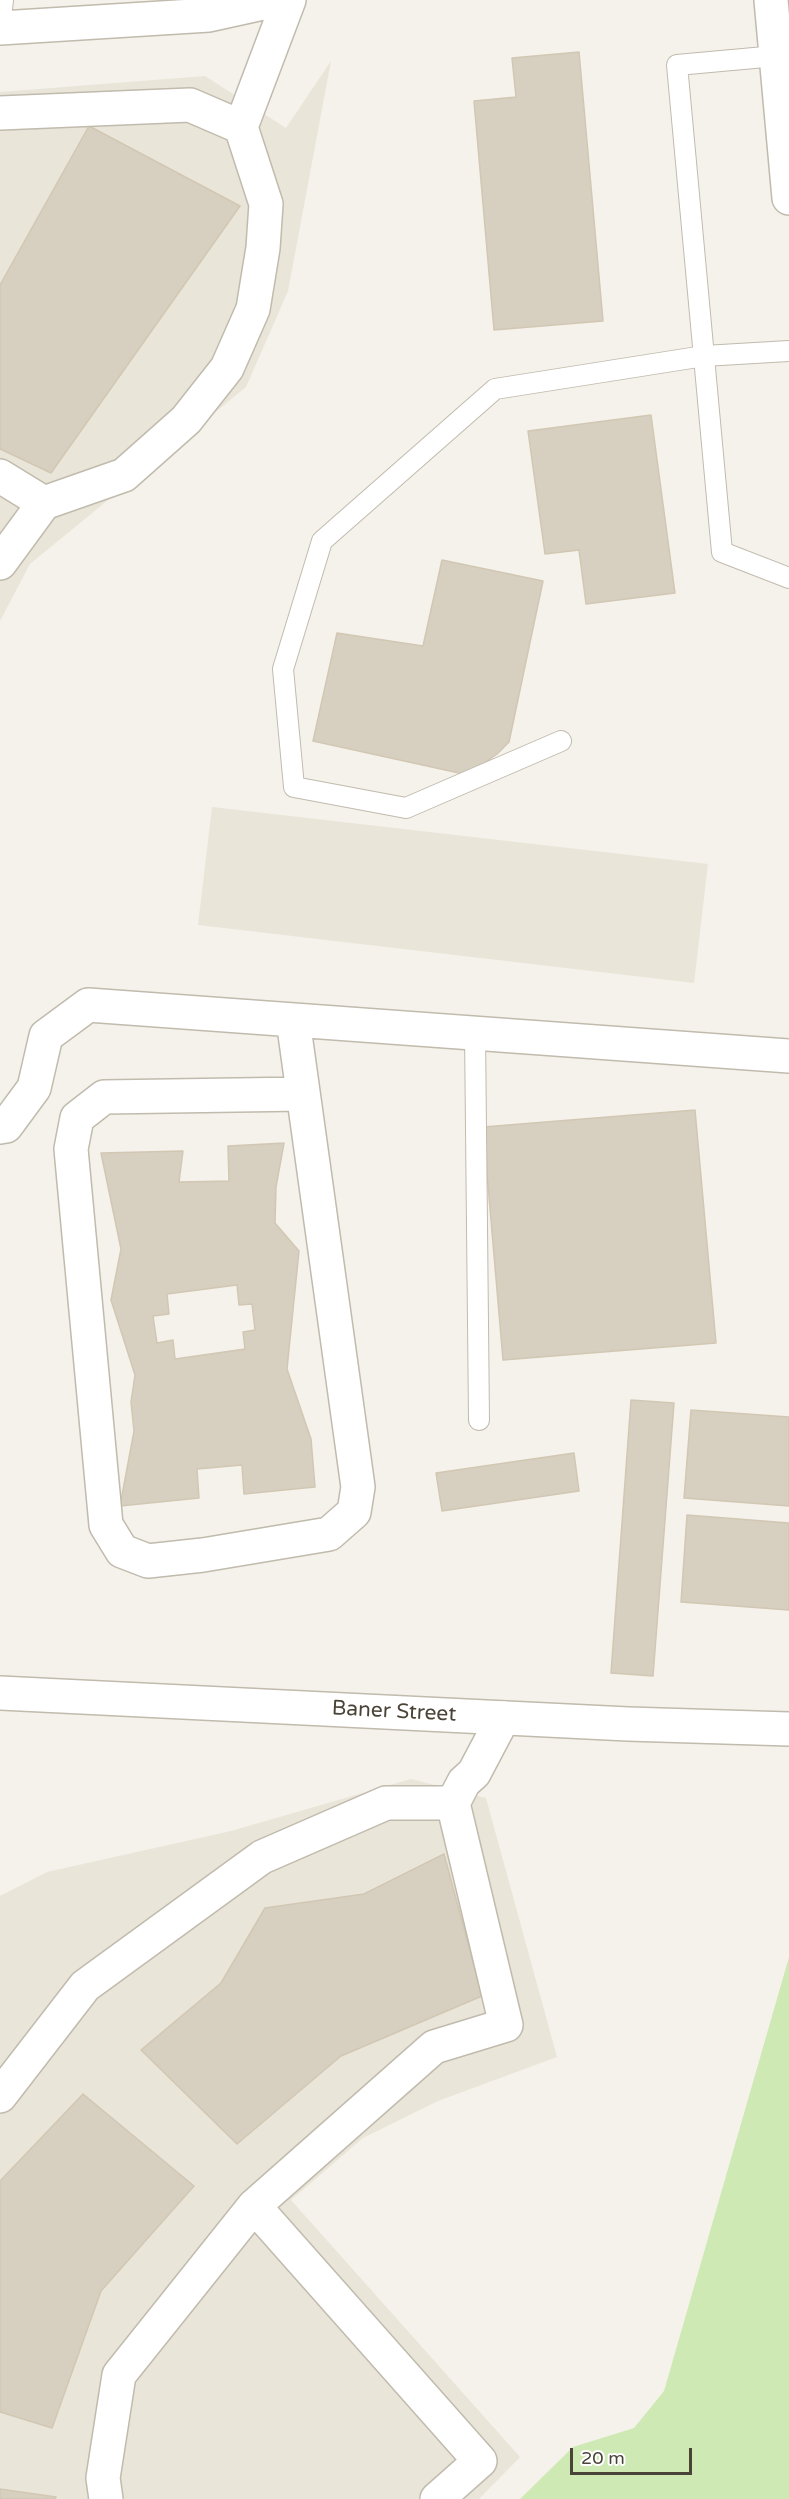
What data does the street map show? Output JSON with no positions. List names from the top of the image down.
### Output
{
  "streets": {
    "street": ["Baner Street"]
  },
  "scale_bar": "20 m"
}
